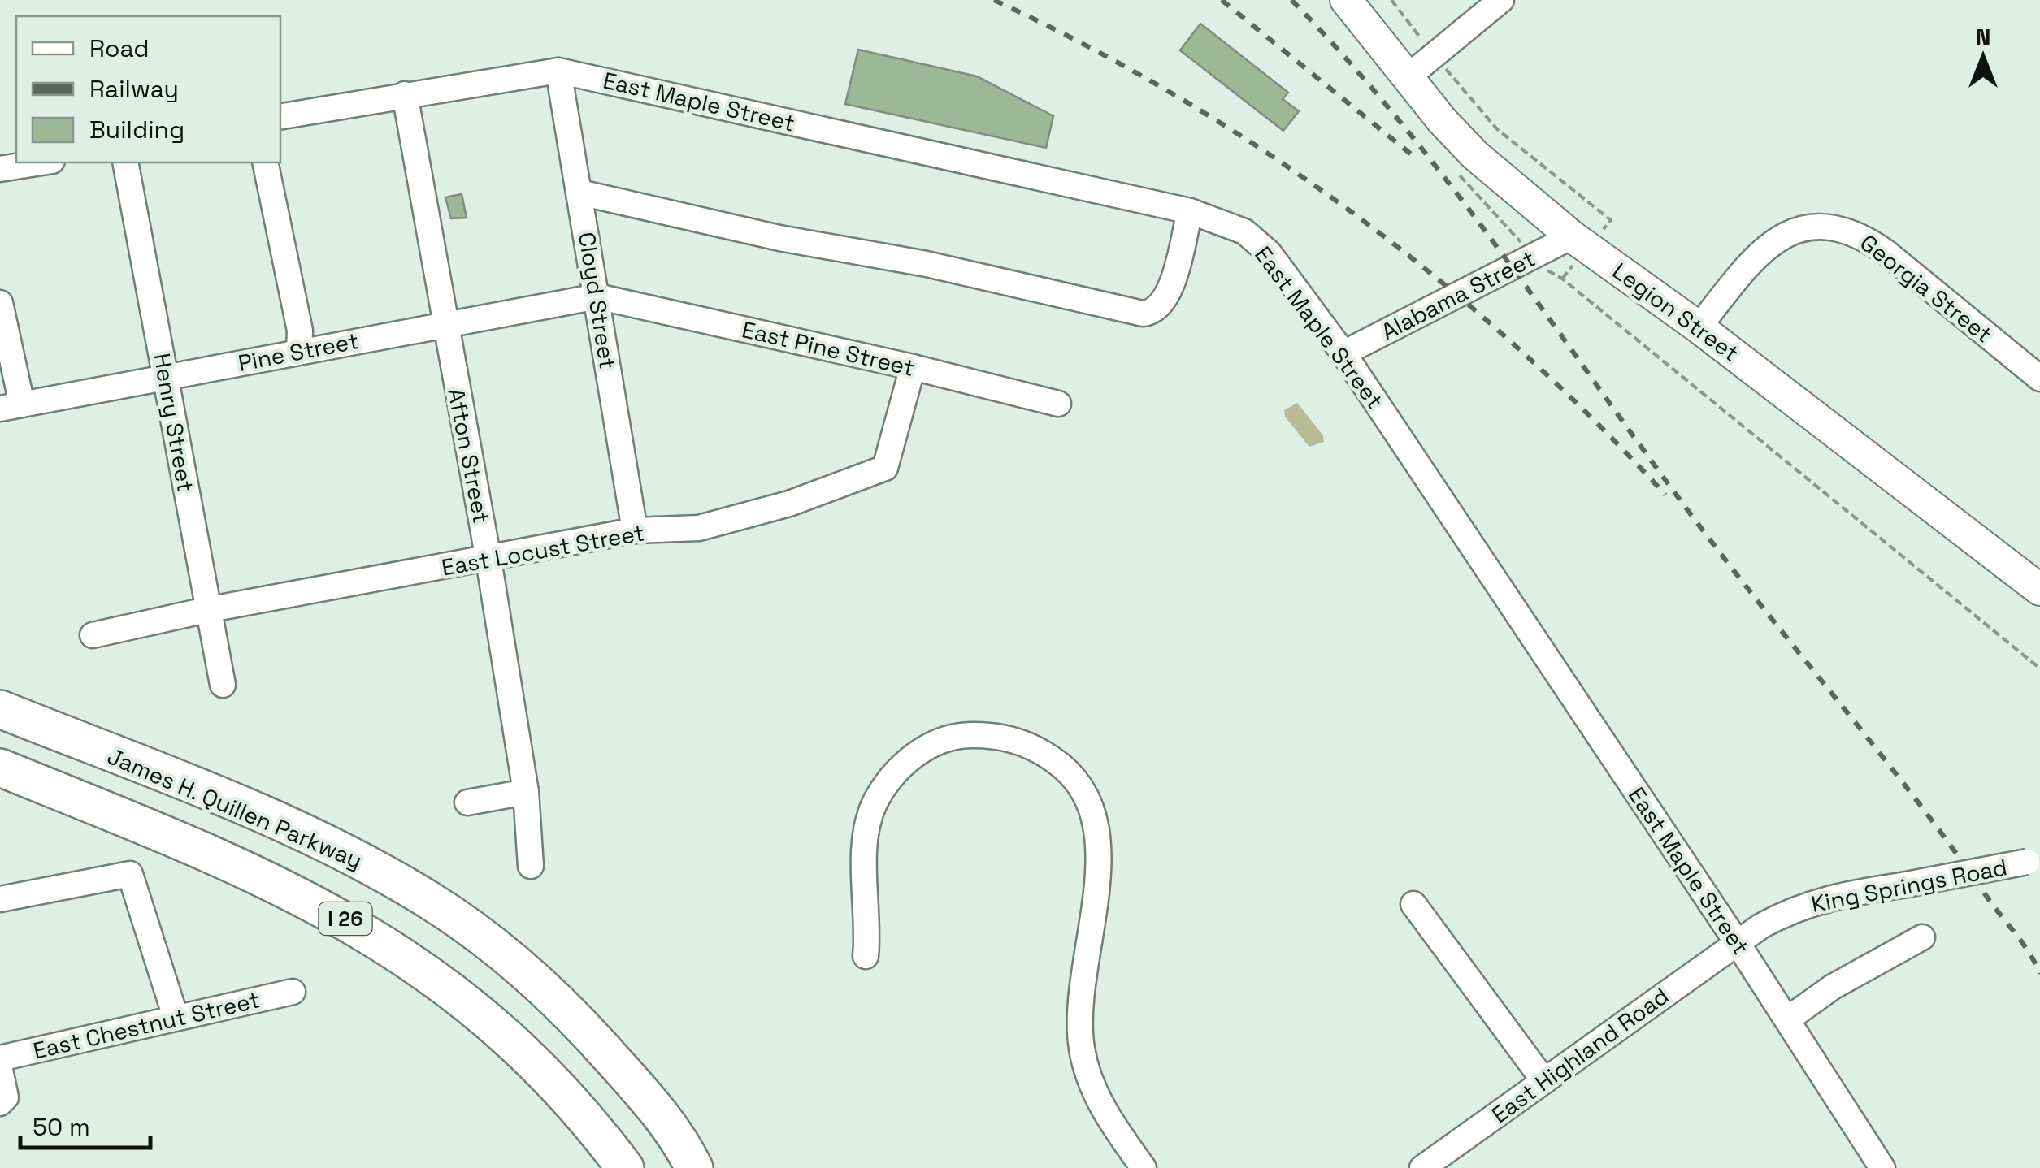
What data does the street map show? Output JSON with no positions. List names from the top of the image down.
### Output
{
  "streets": {
    "highway": ["James H. Quillen Parkway", "I 26"],
    "main road": ["Legion Street"],
    "street": [
      "East Maple Street",
      "Georgia Street",
      "Alabama Street",
      "Cloyd Street",
      "East Pine Street",
      "Pine Street",
      "Henry Street",
      "Afton Street",
      "East Locust Street",
      "King Springs Road",
      "East Chestnut Street",
      "East Highland Road"
    ]
  },
  "crossings": [
    ["East Maple Street", "Alabama Street"],
    ["East Maple Street", "Cloyd Street"],
    ["East Maple Street", "Afton Street"],
    ["East Maple Street", "King Springs Road"],
    ["East Maple Street", "East Highland Road"],
    ["Georgia Street", "Legion Street"],
    ["Alabama Street", "Legion Street"],
    ["Cloyd Street", "East Pine Street"],
    ["Cloyd Street", "Pine Street"],
    ["Cloyd Street", "East Locust Street"],
    ["East Pine Street", "Pine Street"],
    ["East Pine Street", "East Locust Street"],
    ["Pine Street", "Henry Street"],
    ["Pine Street", "Afton Street"],
    ["Henry Street", "East Locust Street"],
    ["Afton Street", "East Locust Street"],
    ["King Springs Road", "East Highland Road"]
  ],
  "legend": ["Road", "Railway", "Building"],
  "scale_bar": "50 m",
  "north": "top"
}
